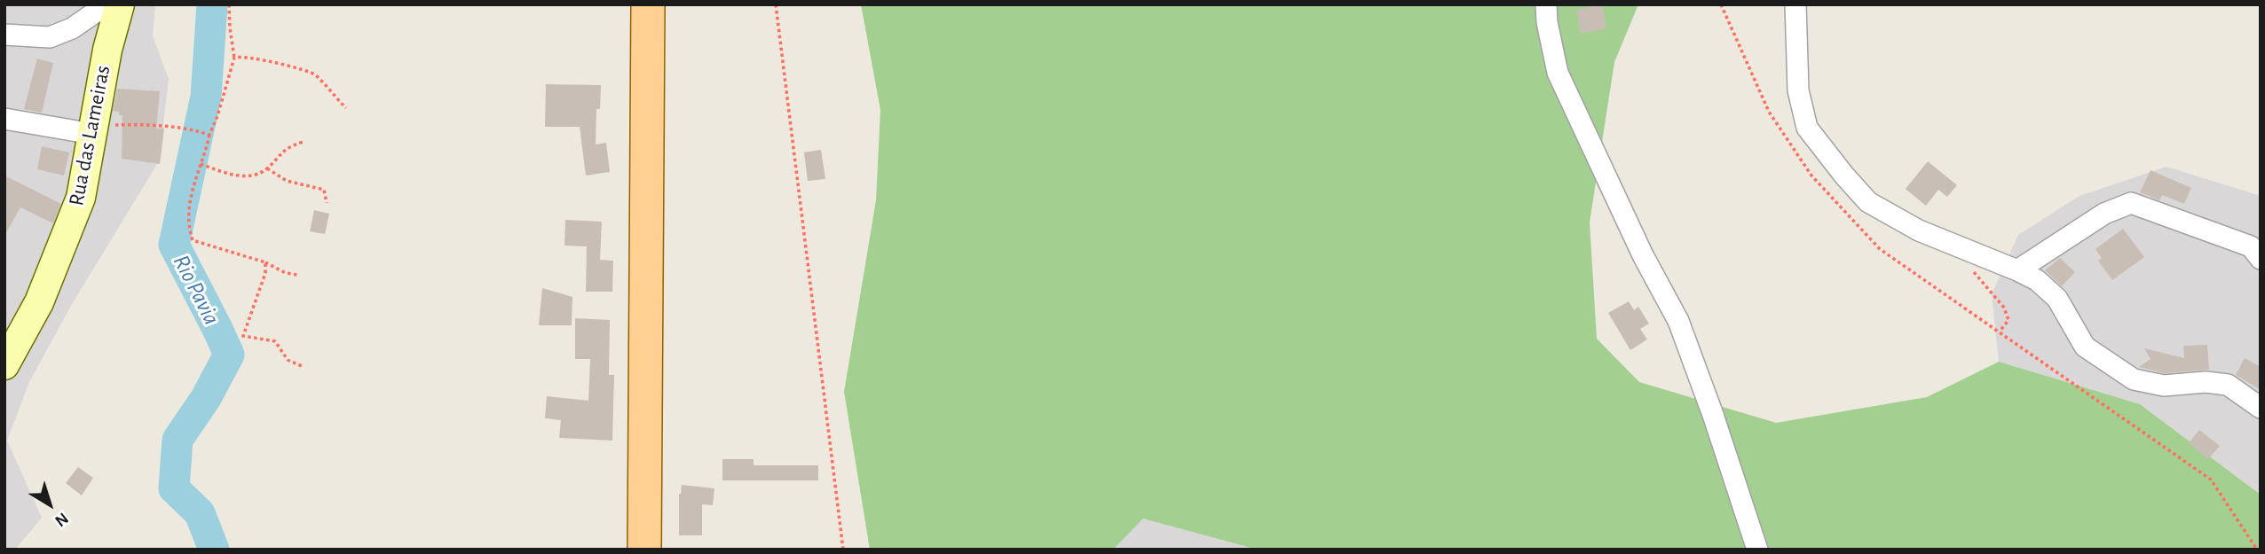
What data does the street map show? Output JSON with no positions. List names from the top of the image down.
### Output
{
  "streets": {
    "street": ["Rua das Lameiras"]
  },
  "water": ["Rio Pavia"],
  "north": "bottom right"
}
